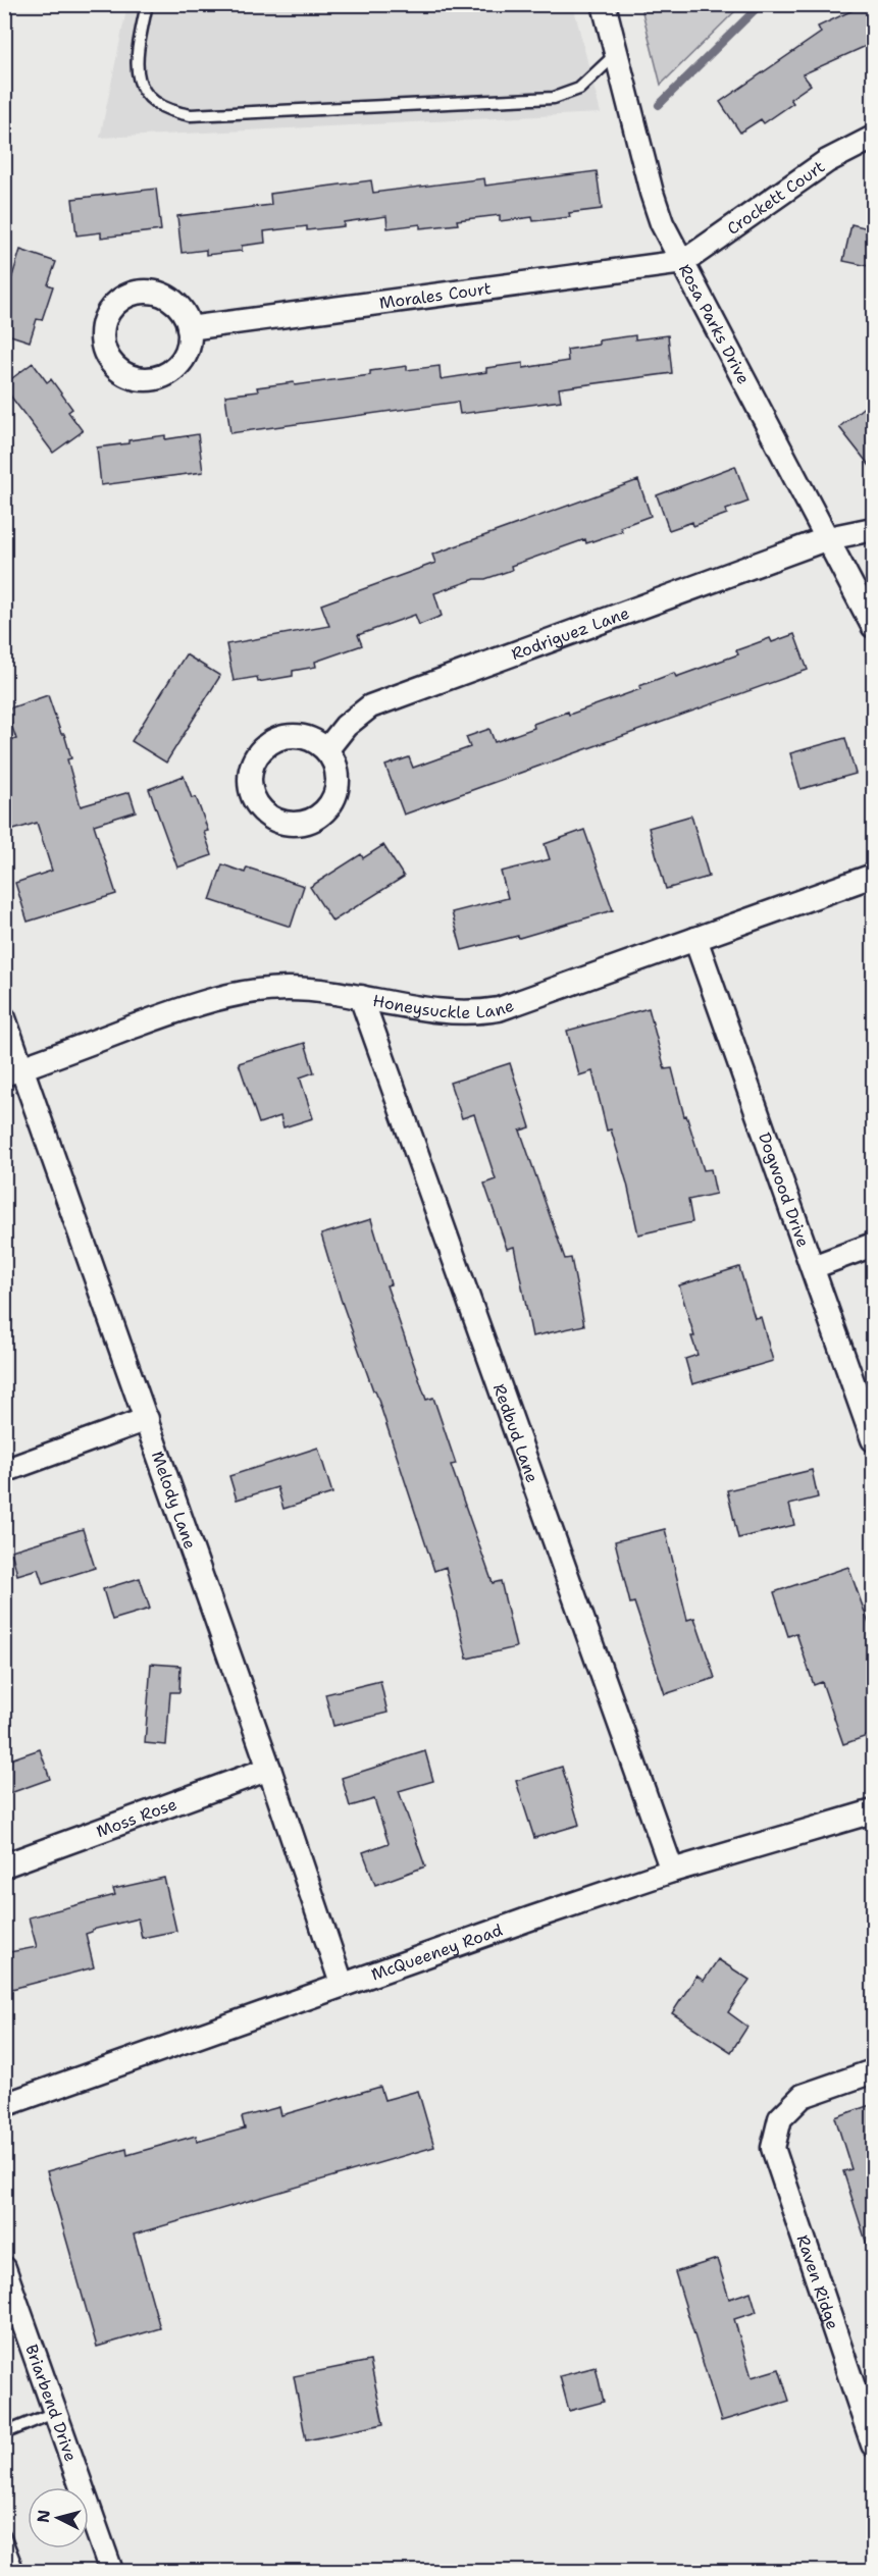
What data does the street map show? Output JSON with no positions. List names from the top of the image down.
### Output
{
  "streets": {
    "street": [
      "Crockett Court",
      "Morales Court",
      "Rosa Parks Drive",
      "Rodriguez Lane",
      "Honeysuckle Lane",
      "Dogwood Drive",
      "Redbud Lane",
      "Melody Lane",
      "Moss Rose",
      "McQueeney Road",
      "Raven Ridge",
      "Briarbend Drive"
    ]
  },
  "crossings": [
    ["Crockett Court", "Morales Court"],
    ["Crockett Court", "Rosa Parks Drive"],
    ["Morales Court", "Rosa Parks Drive"],
    ["Rosa Parks Drive", "Rodriguez Lane"],
    ["Honeysuckle Lane", "Dogwood Drive"],
    ["Honeysuckle Lane", "Redbud Lane"],
    ["Honeysuckle Lane", "Melody Lane"],
    ["Redbud Lane", "McQueeney Road"],
    ["Melody Lane", "Moss Rose"],
    ["Melody Lane", "McQueeney Road"]
  ],
  "north": "left"
}
